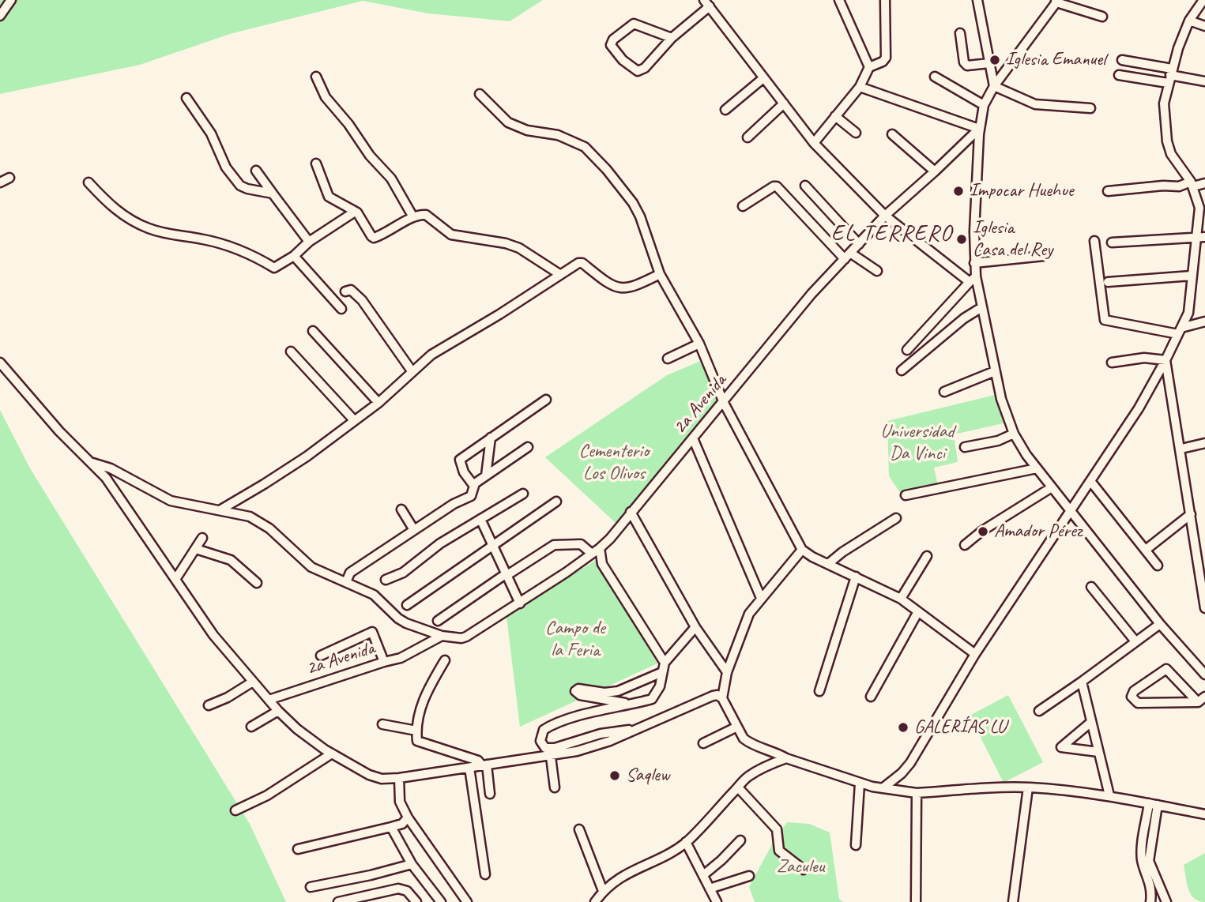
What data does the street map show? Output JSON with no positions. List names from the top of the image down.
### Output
{
  "streets": {
    "street": ["2a Avenida"]
  },
  "districts": ["EL TERRERO"],
  "parks": [
    "Universidad Da Vinci",
    "Cementerio Los Olivos",
    "Campo de la Feria",
    "Zaculeu"
  ],
  "places": [
    "Iglesia Emanuel",
    "Impocar Huehue",
    "Iglesia Casa del Rey",
    "Amador Pérez",
    "GALERÍAS LU",
    "Saqlew"
  ]
}
